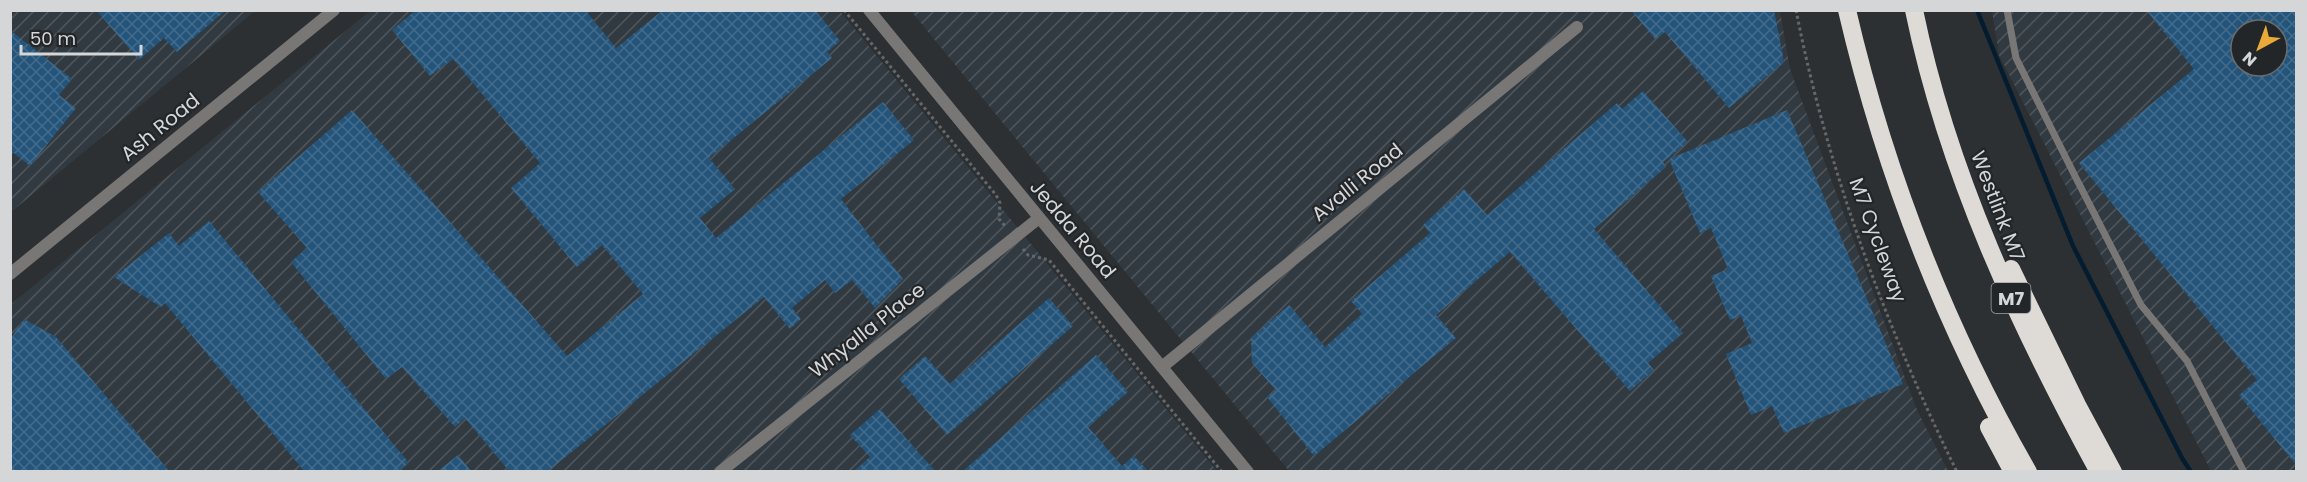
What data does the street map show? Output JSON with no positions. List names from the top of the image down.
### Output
{
  "streets": {
    "highway": ["Westlink M7", "M7"],
    "street": [
      "Ash Road",
      "Avalli Road",
      "Jedda Road",
      "Whyalla Place"
    ],
    "path": ["M7 Cycleway"]
  },
  "crossings": [
    ["Avalli Road", "Jedda Road"],
    ["Jedda Road", "Whyalla Place"]
  ],
  "scale_bar": "50 m",
  "north": "bottom left"
}
